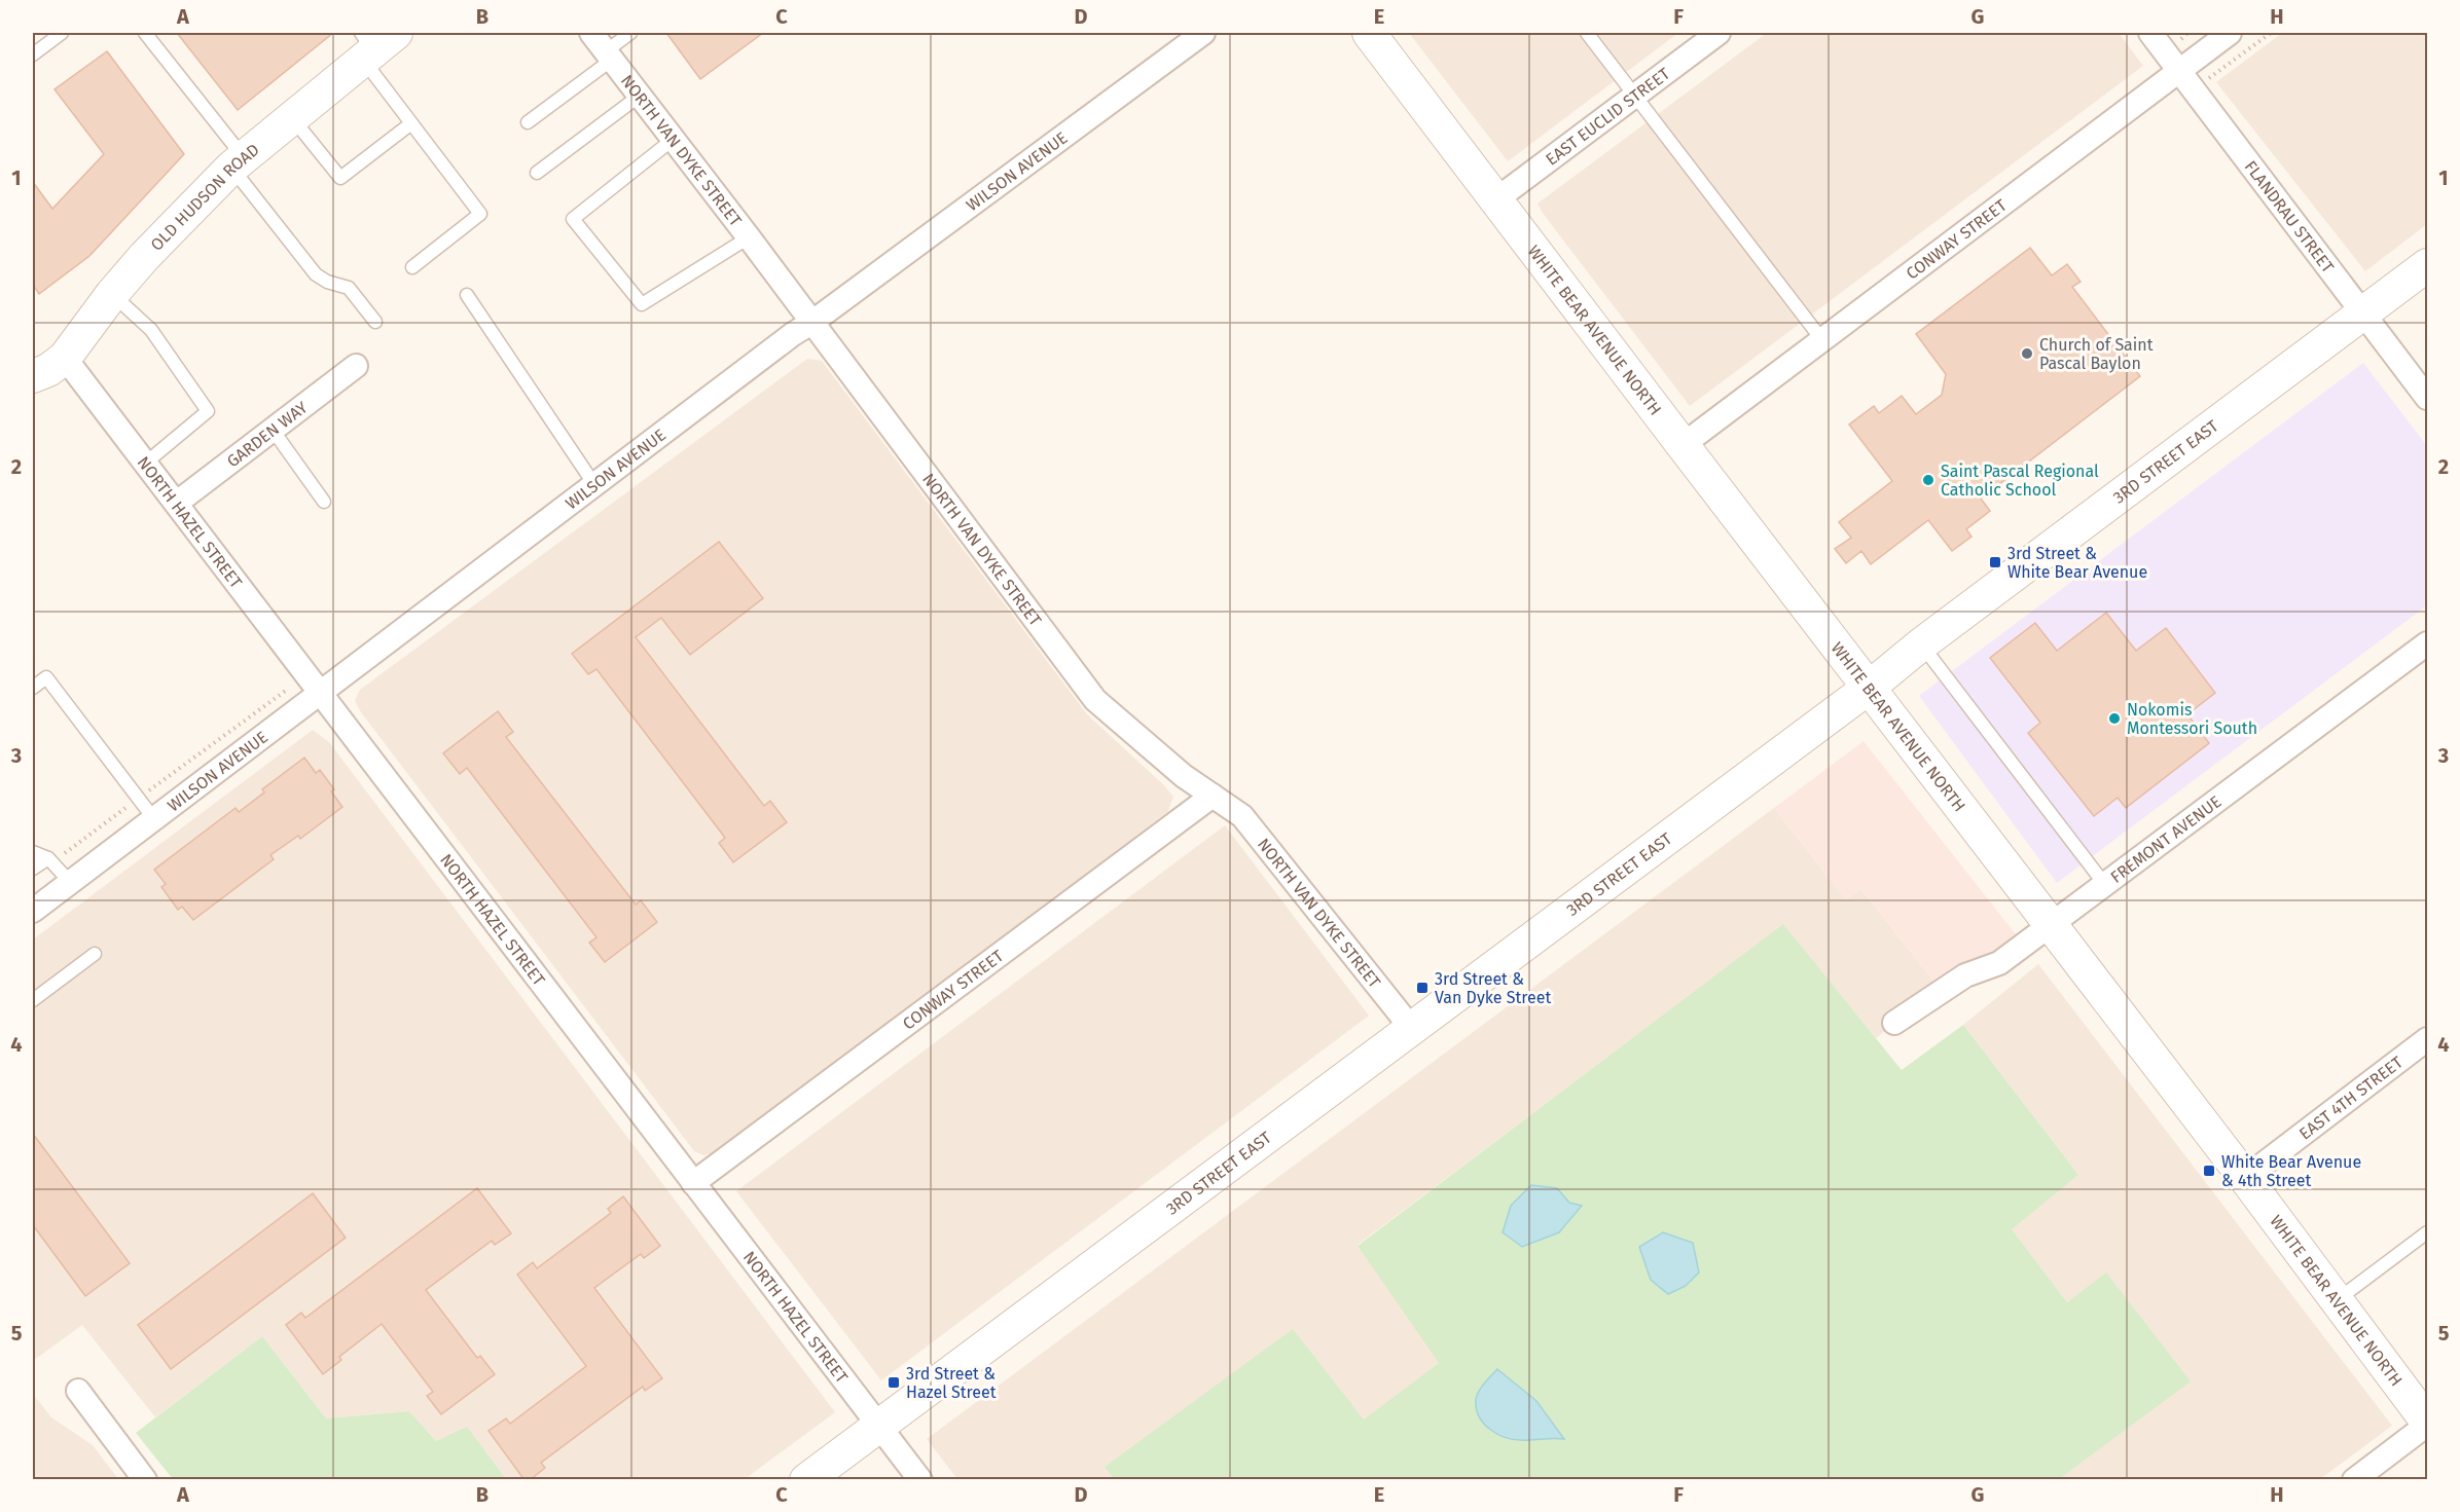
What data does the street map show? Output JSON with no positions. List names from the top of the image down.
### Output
{
  "streets": {
    "street": [
      "EAST EUCLID STREET",
      "NORTH VAN DYKE STREET",
      "WILSON AVENUE",
      "OLD HUDSON ROAD",
      "FLANDRAU STREET",
      "CONWAY STREET",
      "WHITE BEAR AVENUE NORTH",
      "GARDEN WAY",
      "3RD STREET EAST",
      "NORTH HAZEL STREET",
      "FREMONT AVENUE",
      "EAST 4TH STREET"
    ]
  },
  "crossings": [
    ["EAST EUCLID STREET", "WHITE BEAR AVENUE NORTH"],
    ["NORTH VAN DYKE STREET", "WILSON AVENUE"],
    ["NORTH VAN DYKE STREET", "CONWAY STREET"],
    ["NORTH VAN DYKE STREET", "3RD STREET EAST"],
    ["WILSON AVENUE", "NORTH HAZEL STREET"],
    ["OLD HUDSON ROAD", "NORTH HAZEL STREET"],
    ["FLANDRAU STREET", "CONWAY STREET"],
    ["FLANDRAU STREET", "3RD STREET EAST"],
    ["CONWAY STREET", "WHITE BEAR AVENUE NORTH"],
    ["CONWAY STREET", "NORTH HAZEL STREET"],
    ["WHITE BEAR AVENUE NORTH", "3RD STREET EAST"],
    ["WHITE BEAR AVENUE NORTH", "FREMONT AVENUE"],
    ["WHITE BEAR AVENUE NORTH", "EAST 4TH STREET"],
    ["GARDEN WAY", "NORTH HAZEL STREET"],
    ["3RD STREET EAST", "NORTH HAZEL STREET"]
  ],
  "places": {
    "other": ["Church of Saint Pascal Baylon", "Saint Pascal Regional Catholic School", "Nokomis Montessori South"],
    "transit": [
      "3rd Street & White Bear Avenue",
      "3rd Street & Van Dyke Street",
      "White Bear Avenue & 4th Street",
      "3rd Street & Hazel Street"
    ]
  },
  "grid": {
    "columns": [
      "A",
      "B",
      "C",
      "D",
      "E",
      "F",
      "G",
      "H"
    ],
    "rows": [
      "1",
      "2",
      "3",
      "4",
      "5"
    ]
  }
}
